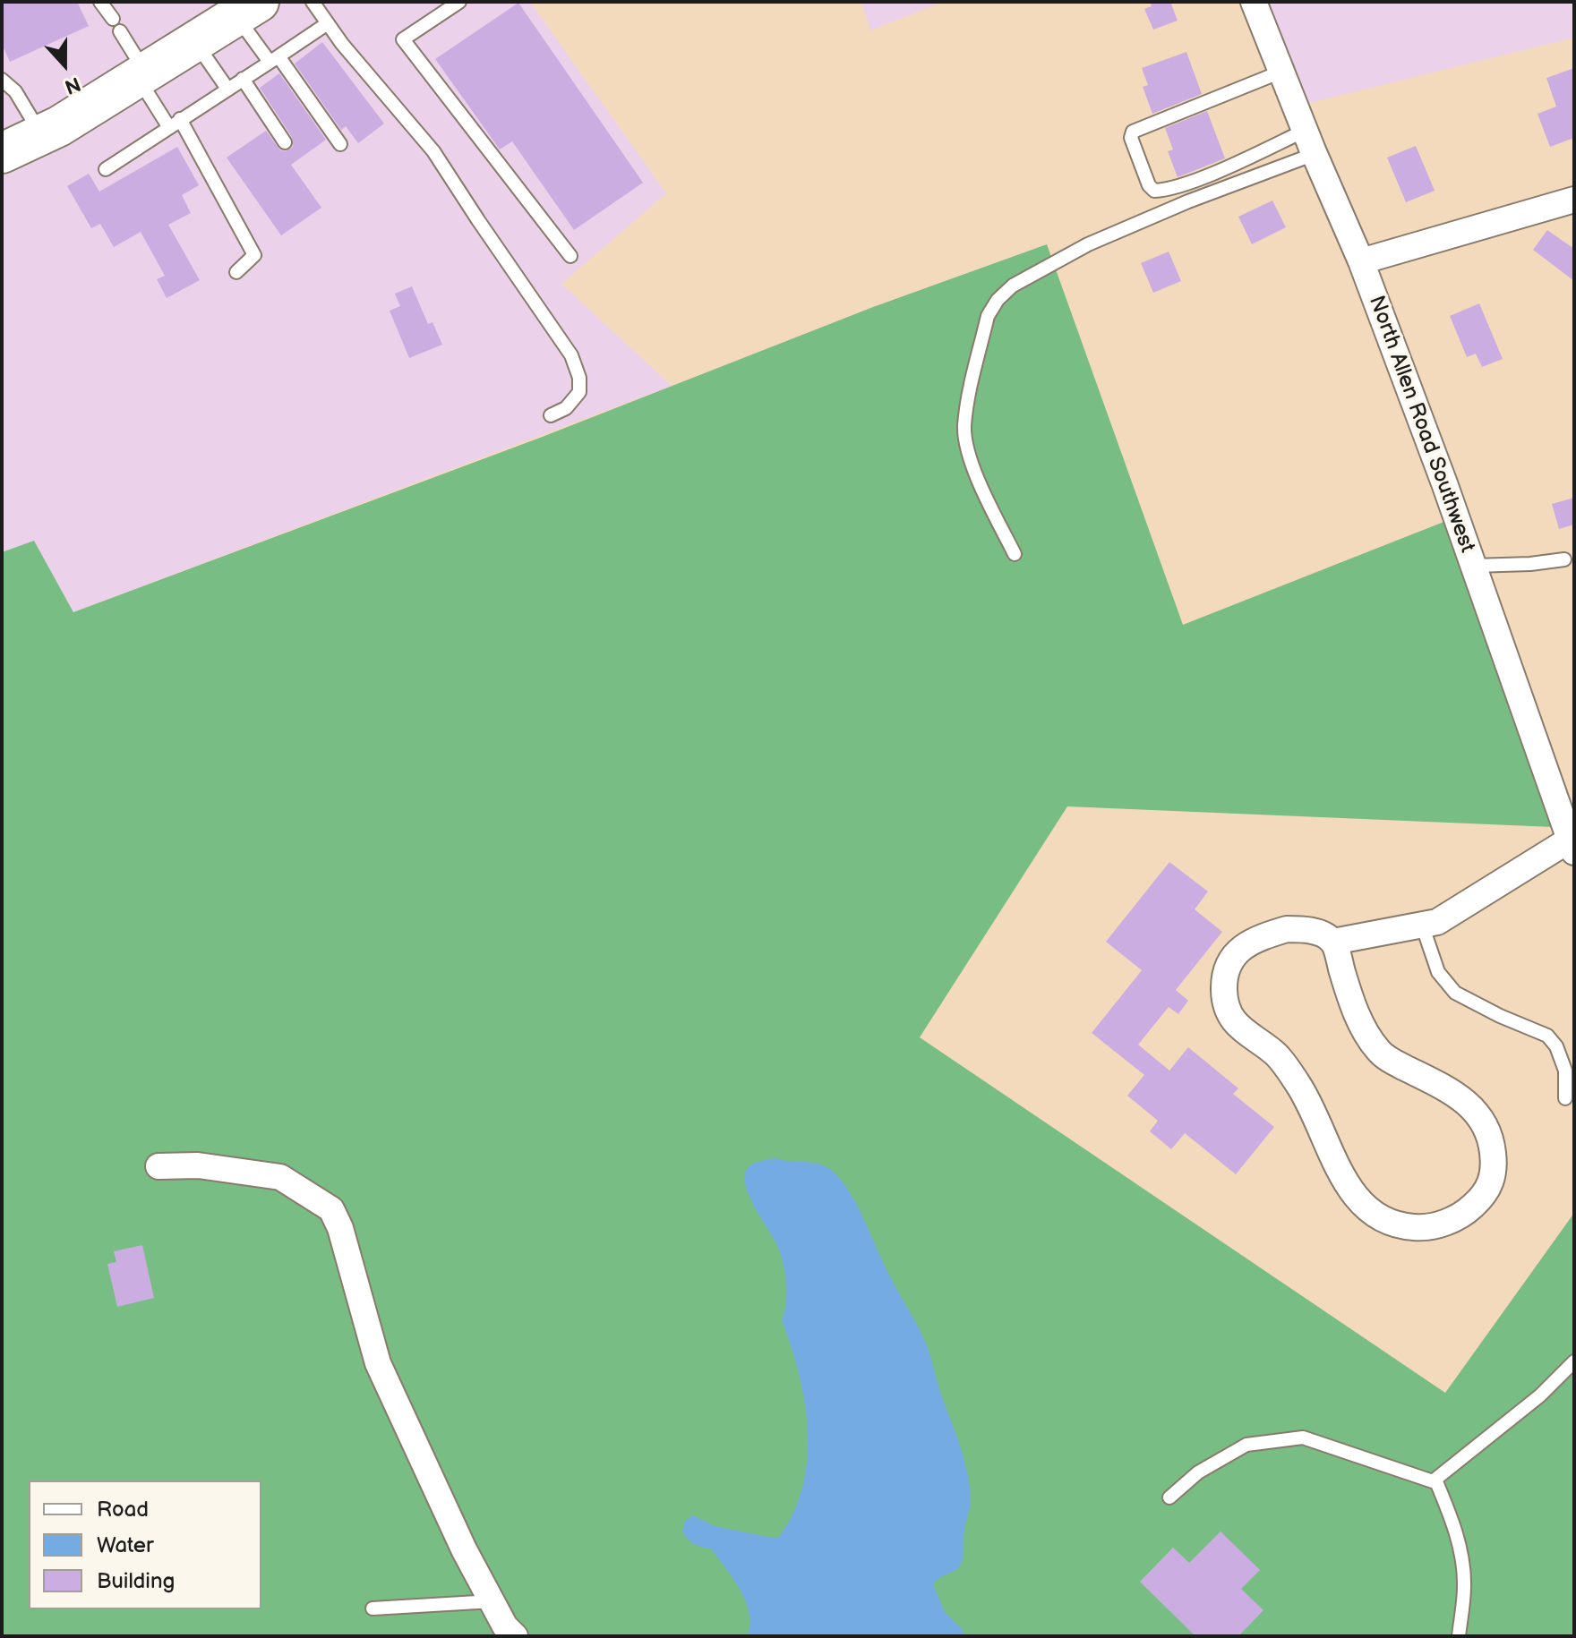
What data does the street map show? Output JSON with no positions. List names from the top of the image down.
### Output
{
  "streets": {
    "street": ["North Allen Road Southwest"]
  },
  "legend": ["Road", "Water", "Building"],
  "north": "bottom"
}
